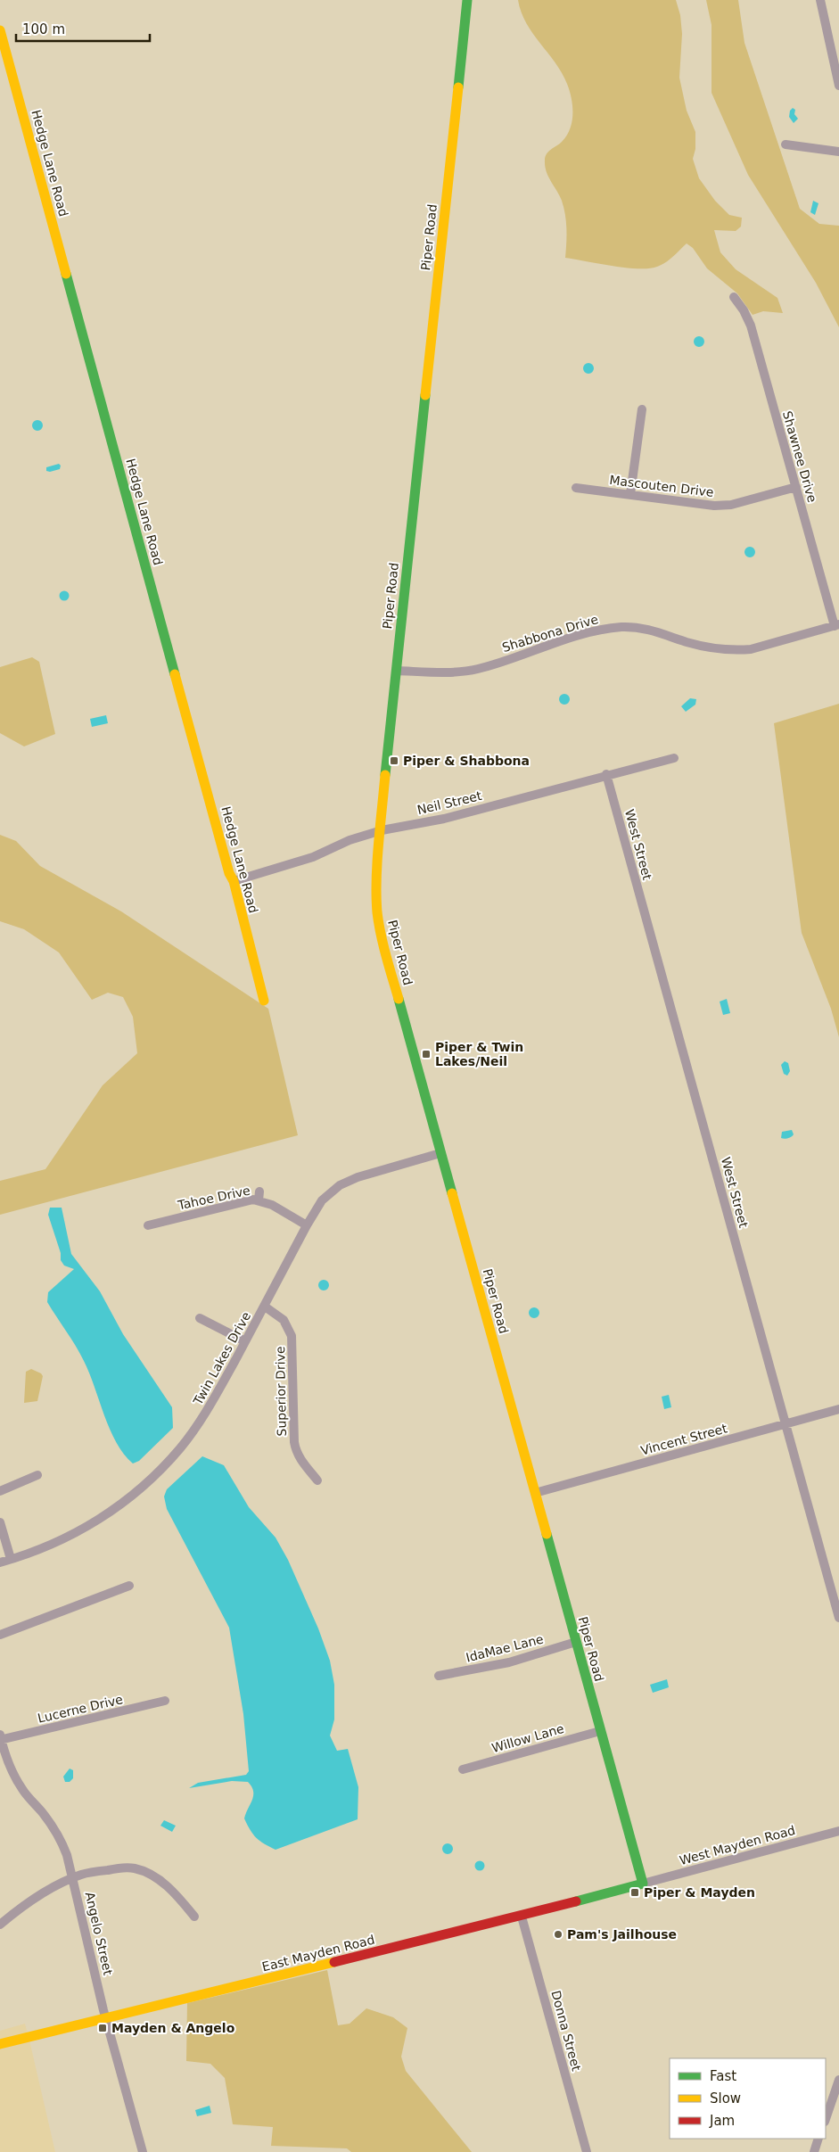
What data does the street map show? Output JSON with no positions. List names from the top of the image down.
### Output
{
  "streets": {
    "street": [
      "Hedge Lane Road",
      "Piper Road",
      "Shawnee Drive",
      "Mascouten Drive",
      "Shabbona Drive",
      "Neil Street",
      "West Street",
      "Tahoe Drive",
      "Twin Lakes Drive",
      "Superior Drive",
      "Vincent Street",
      "IdaMae Lane",
      "Lucerne Drive",
      "Willow Lane",
      "West Mayden Road",
      "Angelo Street",
      "East Mayden Road",
      "Donna Street"
    ]
  },
  "crossings": [
    ["Hedge Lane Road", "Neil Street"],
    ["Piper Road", "Shabbona Drive"],
    ["Piper Road", "Neil Street"],
    ["Piper Road", "Twin Lakes Drive"],
    ["Piper Road", "Vincent Street"],
    ["Piper Road", "IdaMae Lane"],
    ["Piper Road", "Willow Lane"],
    ["Piper Road", "West Mayden Road"],
    ["Piper Road", "East Mayden Road"],
    ["Shawnee Drive", "Mascouten Drive"],
    ["Shawnee Drive", "Shabbona Drive"],
    ["Neil Street", "West Street"],
    ["West Street", "Vincent Street"],
    ["Tahoe Drive", "Twin Lakes Drive"],
    ["Twin Lakes Drive", "Superior Drive"],
    ["Lucerne Drive", "Angelo Street"],
    ["West Mayden Road", "East Mayden Road"],
    ["Angelo Street", "East Mayden Road"],
    ["East Mayden Road", "Donna Street"]
  ],
  "places": {
    "transit": [
      "Piper & Shabbona",
      "Piper & Twin Lakes/Neil",
      "Piper & Mayden",
      "Mayden & Angelo"
    ],
    "other": ["Pam's Jailhouse"]
  },
  "legend": ["Fast", "Slow", "Jam"],
  "scale_bar": "100 m"
}
